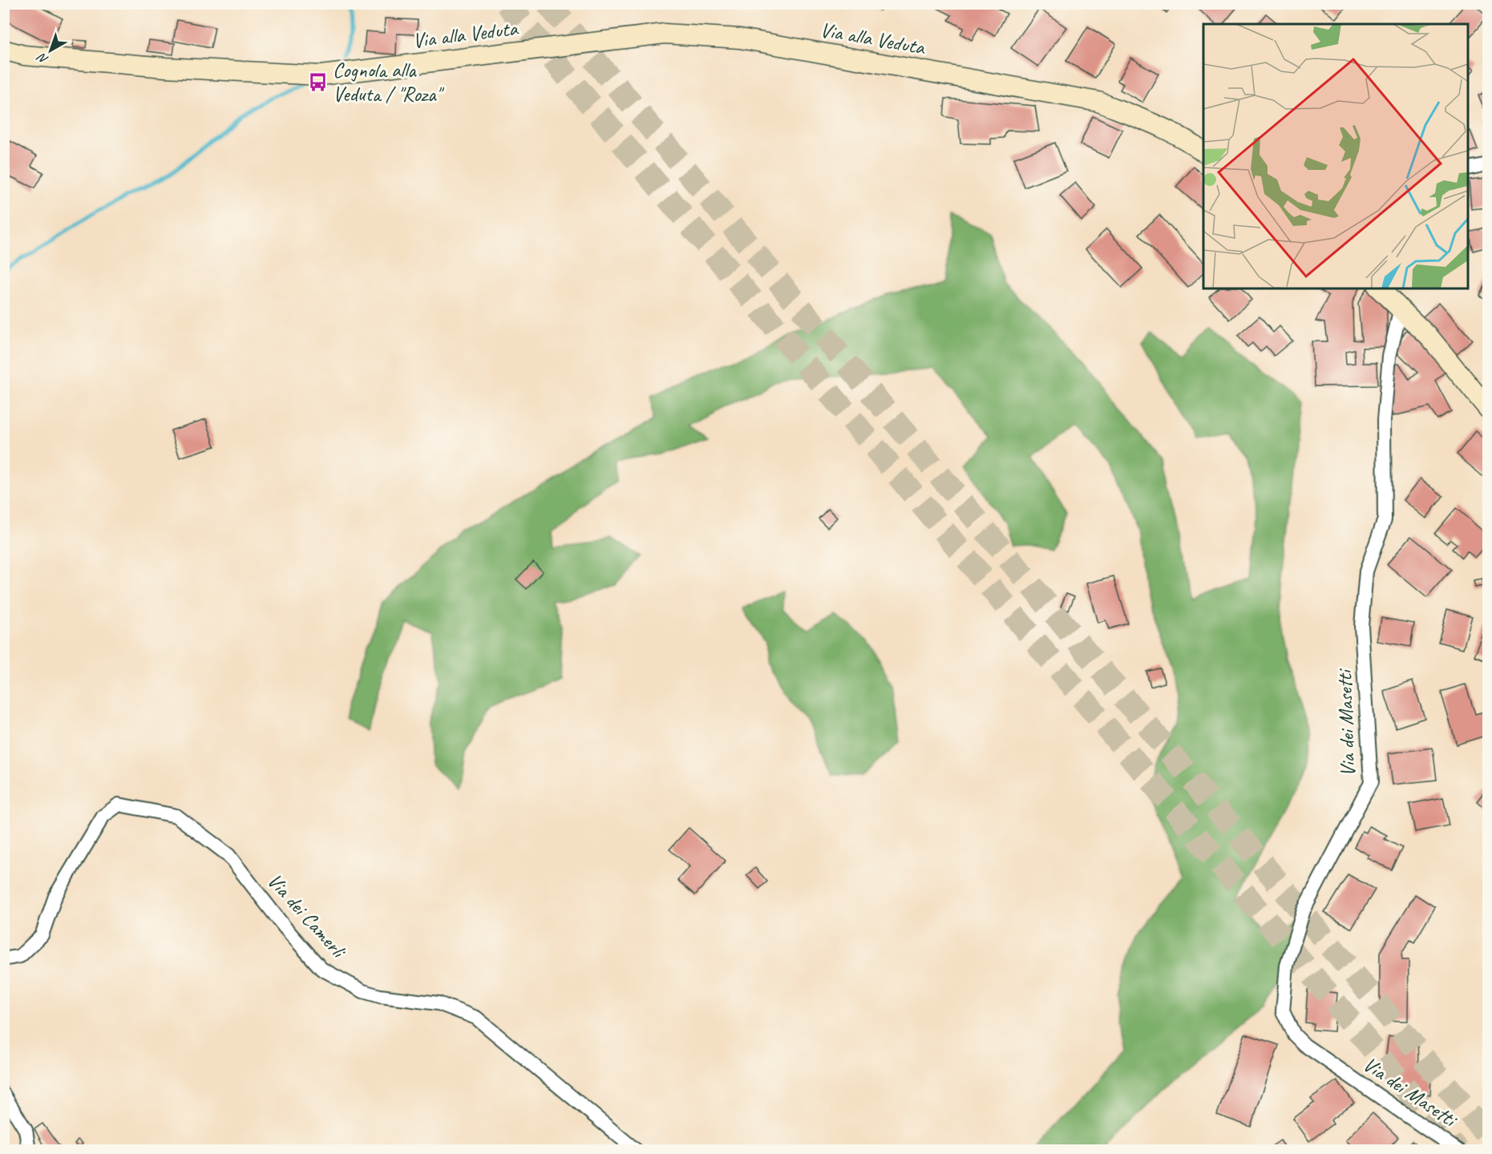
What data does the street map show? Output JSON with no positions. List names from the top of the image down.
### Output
{
  "streets": {
    "street": ["Via alla Veduta", "Via dei Masetti", "Via dei Camerli"]
  },
  "places": {
    "bus stop": ["Cognola alla Veduta / \"Roza\""]
  },
  "north": "bottom left"
}
